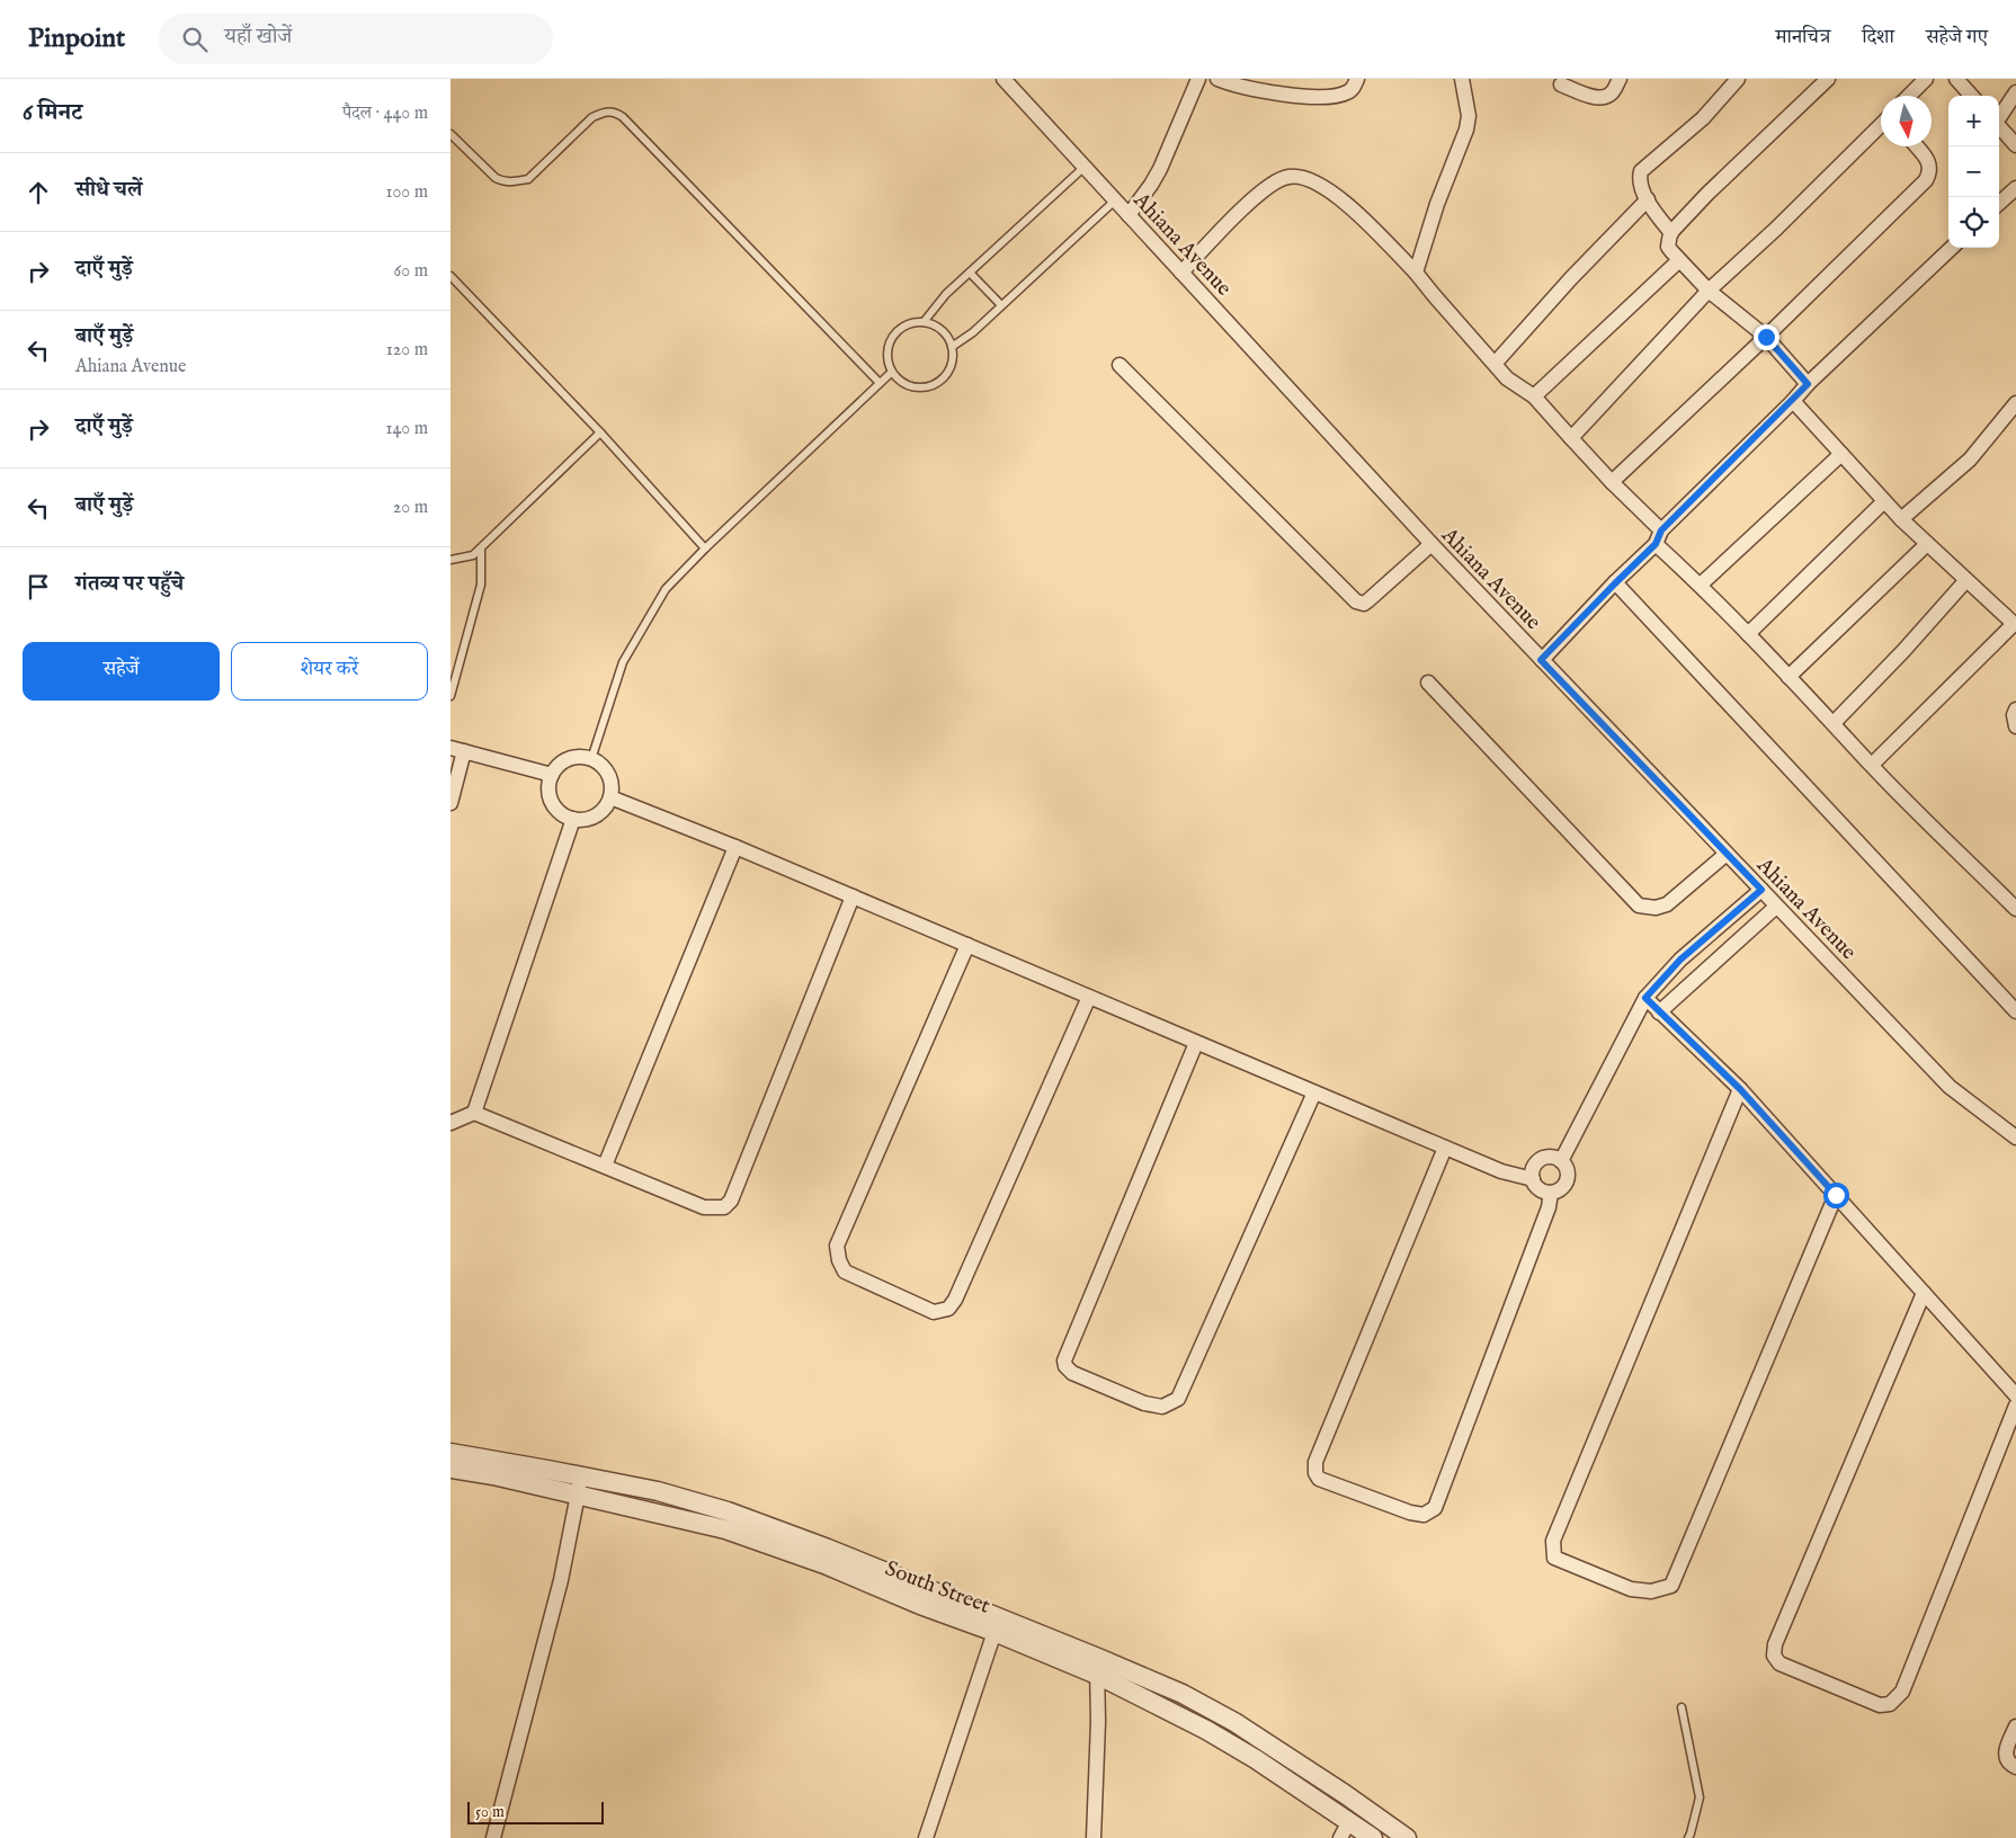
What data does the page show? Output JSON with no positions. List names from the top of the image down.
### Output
{
  "streets": {
    "street": ["Ahiana Avenue", "South Street"]
  },
  "scale_bar": "50 m",
  "north": "bottom",
  "page": {
    "header": "Pinpoint",
    "search": "यहाँ खोजें",
    "nav": ["मानचित्र", "दिशा", "सहेजे गए"],
    "heading": ["6 मिनट", "पैदल · 440 m"],
    "map_buttons": ["+", "−"],
    "list": [
      ["सीधे चलें", "100 m"],
      ["दाएँ मुड़ें", "60 m"],
      ["बाएँ मुड़ें", "Ahiana Avenue", "120 m"],
      ["दाएँ मुड़ें", "140 m"],
      ["बाएँ मुड़ें", "20 m"],
      "गंतव्य पर पहुँचे"
    ],
    "buttons": ["सहेजें", "शेयर करें"],
    "scale": "50 m"
  }
}
